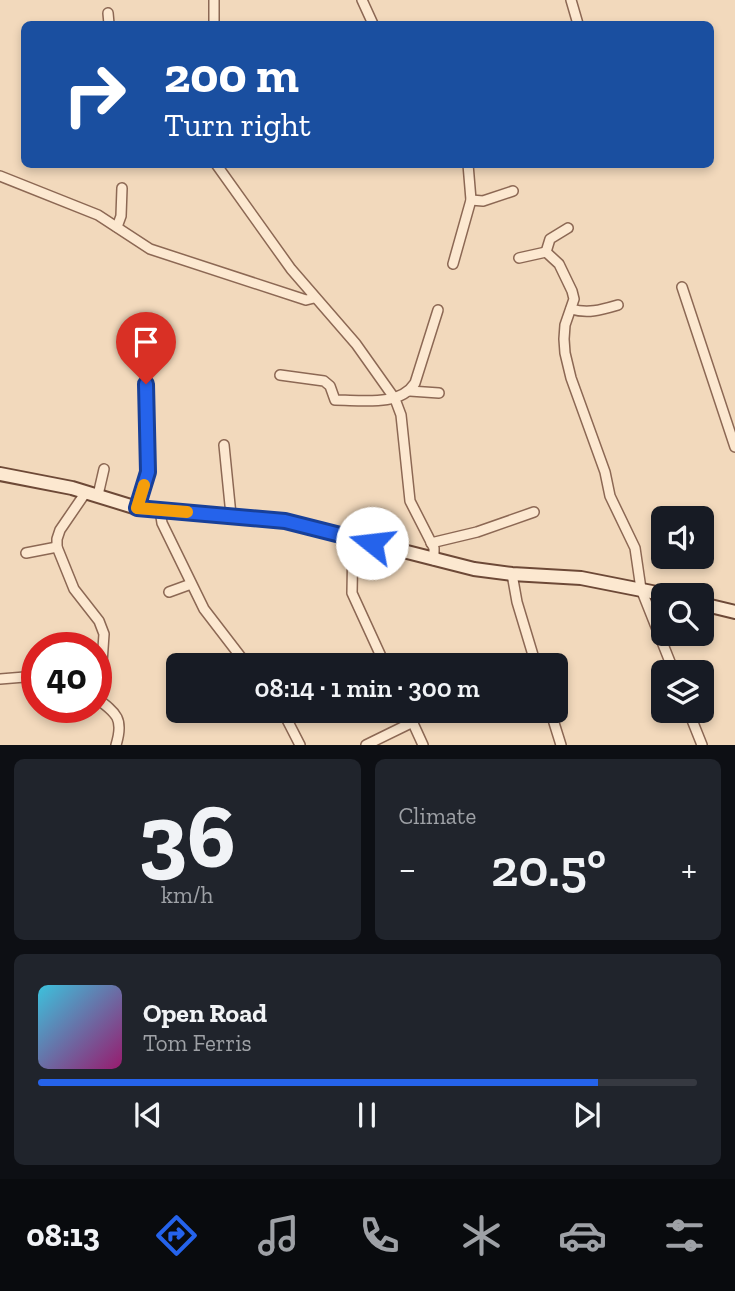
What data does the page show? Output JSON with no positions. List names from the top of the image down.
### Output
{
  "page": {
    "turn": ["200 m", "Turn right"],
    "limit": "40",
    "trip": "08:14 · 1 min · 300 m",
    "tile": [
      ["36", "km/h"],
      "Climate"
    ],
    "heat": ["−", "20.5°", "+"],
    "song": ["Open Road", "Tom Ferris"],
    "tabs": "08:13"
  }
}
